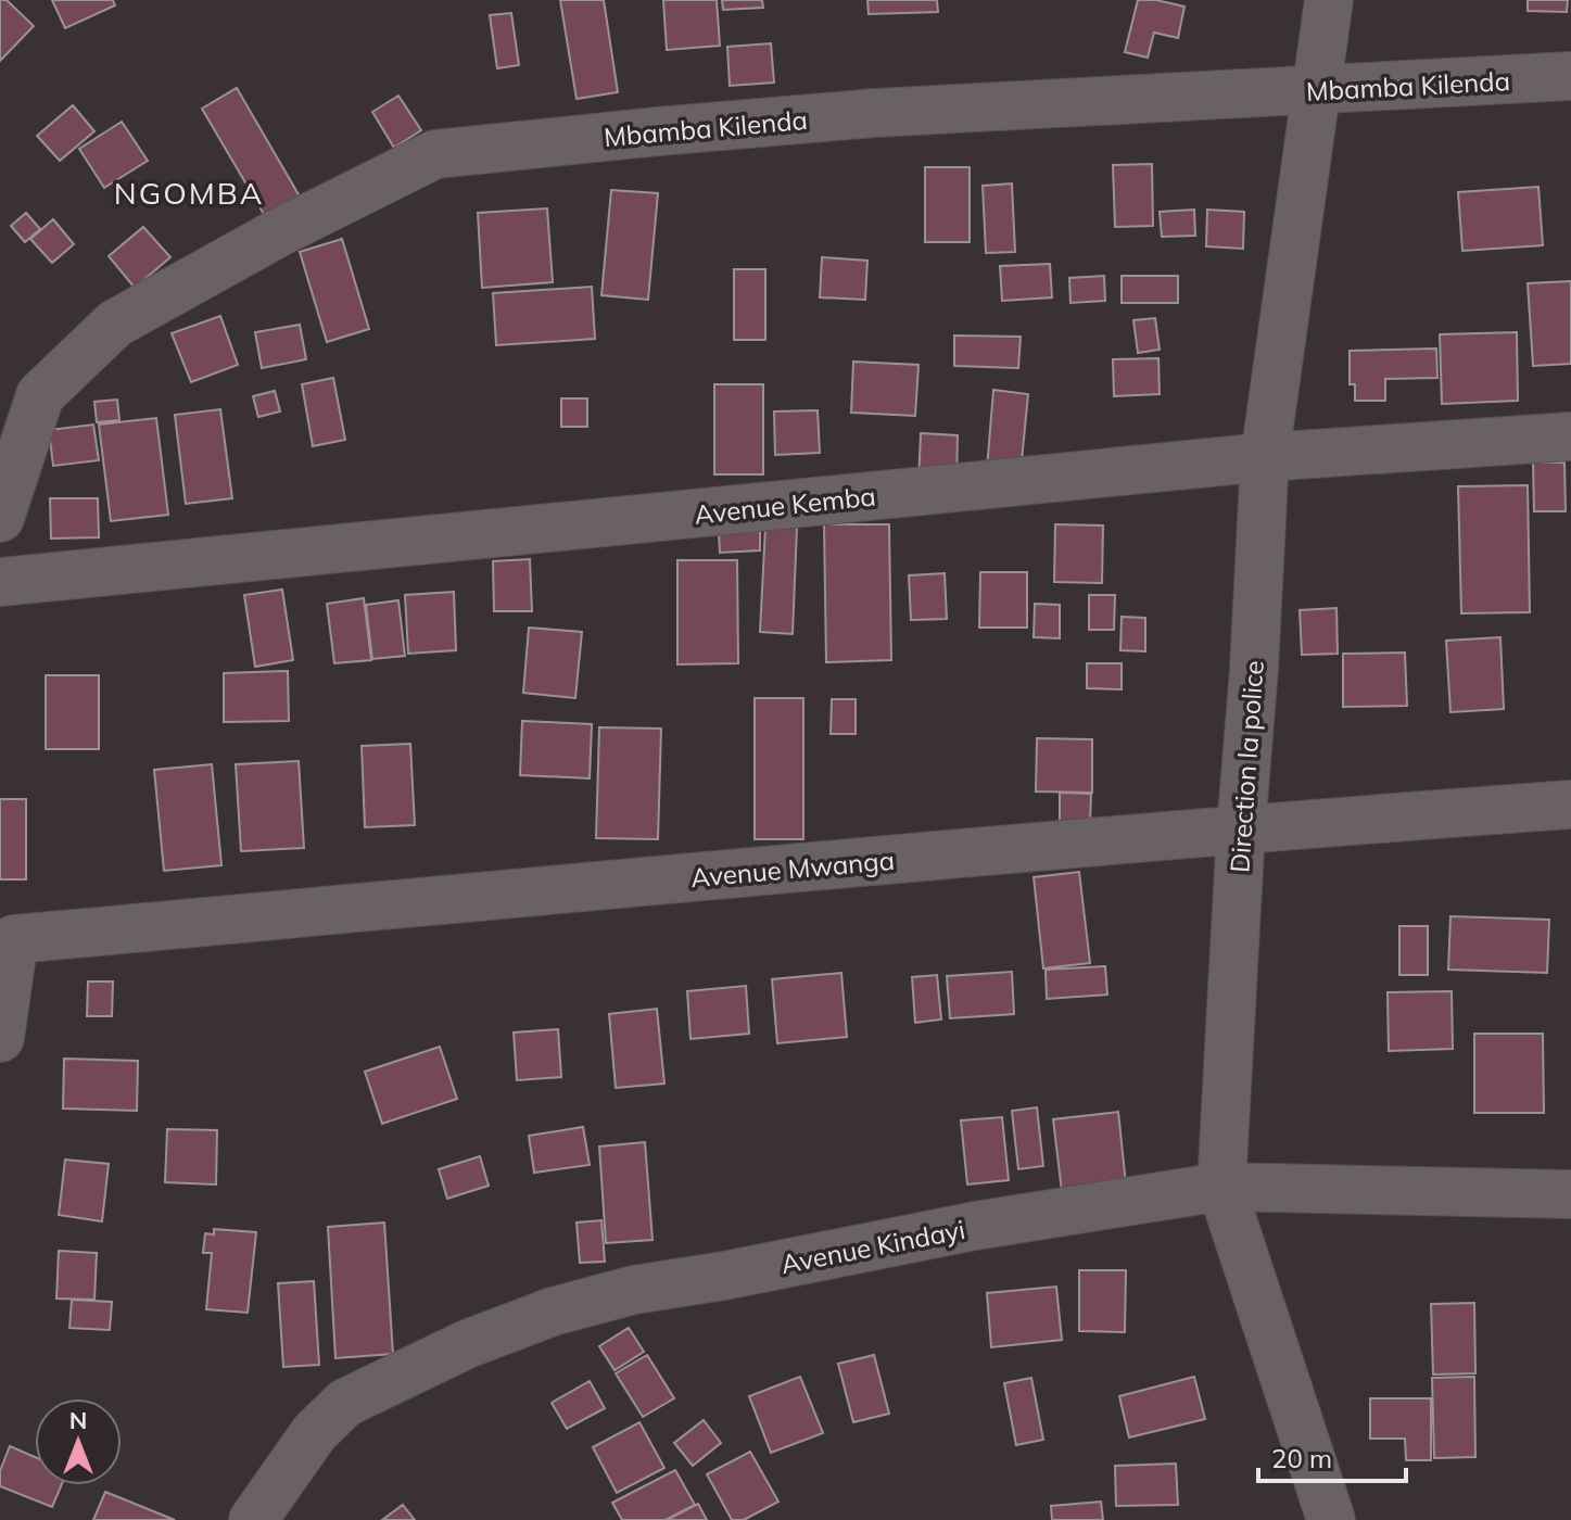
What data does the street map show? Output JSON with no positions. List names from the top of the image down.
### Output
{
  "streets": {
    "street": [
      "Mbamba Kilenda",
      "Avenue Kemba",
      "Direction la police",
      "Avenue Mwanga",
      "Avenue Kindayi"
    ]
  },
  "crossings": [
    ["Mbamba Kilenda", "Direction la police"],
    ["Avenue Kemba", "Direction la police"],
    ["Direction la police", "Avenue Mwanga"],
    ["Direction la police", "Avenue Kindayi"]
  ],
  "districts": ["NGOMBA"],
  "scale_bar": "20 m",
  "north": "top"
}
